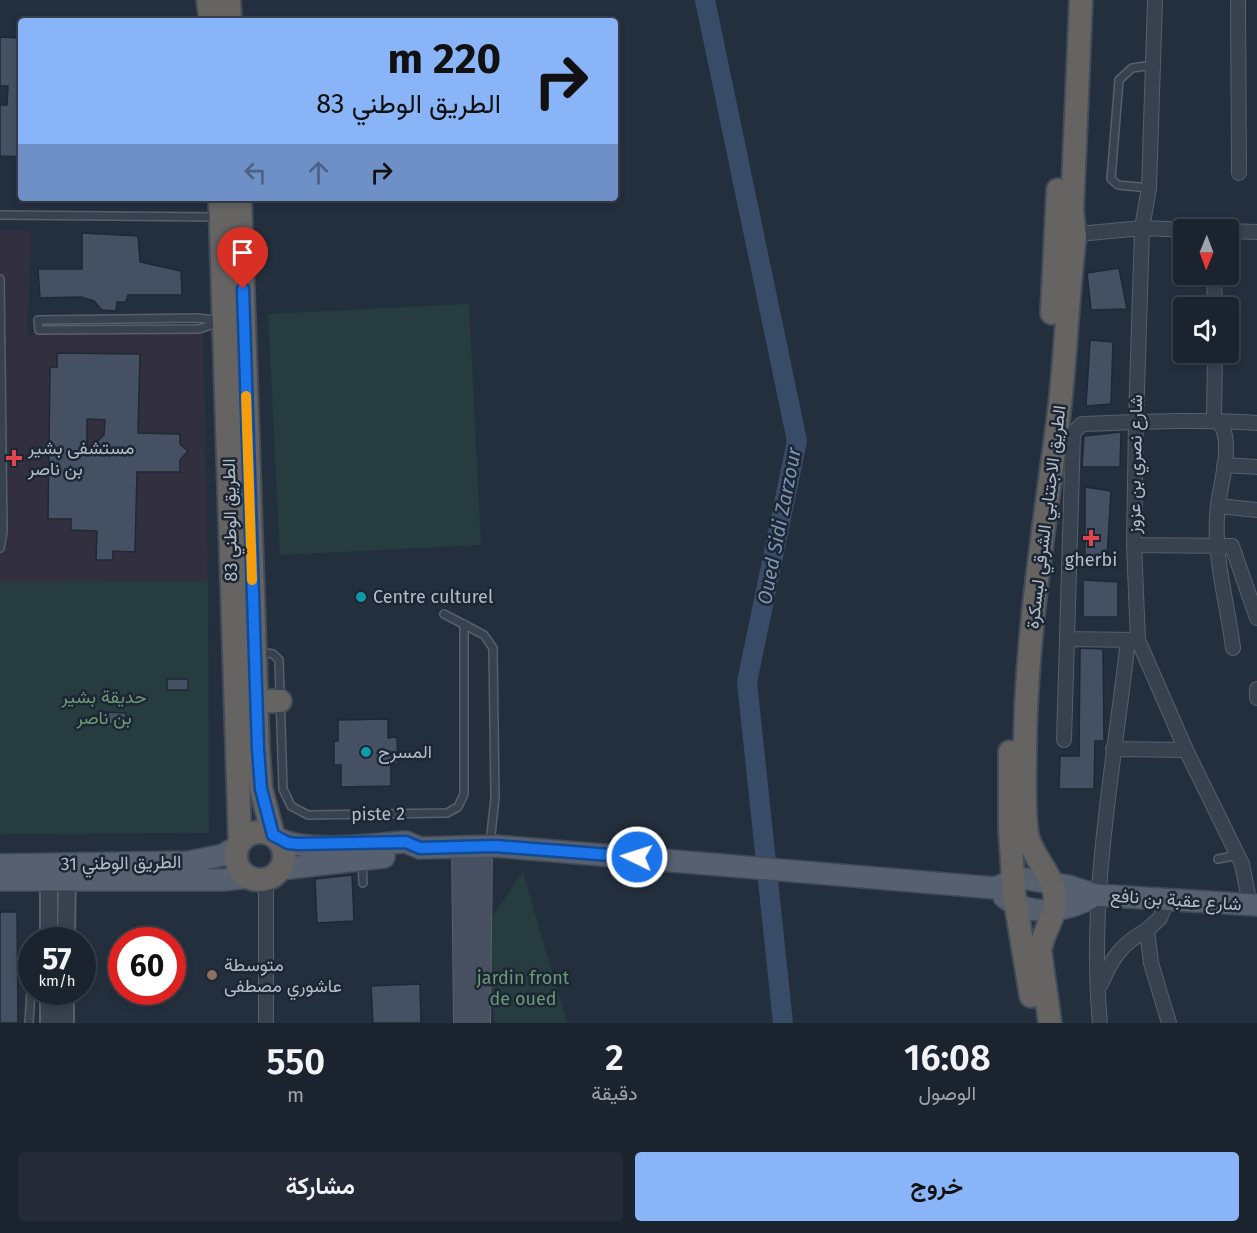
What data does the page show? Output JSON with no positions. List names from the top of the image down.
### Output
{
  "streets": {
    "highway": ["الطريق الاجتنابي الشرقي لبسكرة", "الطريق الوطني 83"],
    "main road": ["الطريق الوطني 31", "شارع عقبة بن نافع"],
    "street": ["شارع نصري بن عزوز"],
    "lane": ["piste 2"]
  },
  "crossings": [
    ["شارع نصري بن عزوز", "شارع عقبة بن نافع"],
    ["الطريق الاجتنابي الشرقي لبسكرة", "شارع عقبة بن نافع"],
    ["الطريق الوطني 83", "piste 2"],
    ["الطريق الوطني 83", "الطريق الوطني 31"]
  ],
  "water": ["Oued Sidi Zarzour"],
  "parks": ["حديقة بشير بن ناصر", "jardin front de oued"],
  "places": {
    "health": ["مستشفى بشير بن ناصر", "gherbi"],
    "other": ["Centre culturel", "المسرح", "متوسطة عاشوري مصطفى"]
  },
  "north": "bottom",
  "page": {
    "turn": ["220 m", "الطريق الوطني 83"],
    "speed": "57 km/h",
    "limit": "60",
    "eta": [
      "16:08",
      "الوصول",
      "2",
      "دقيقة",
      "550",
      "m"
    ],
    "buttons": ["خروج", "مشاركة"]
  }
}
